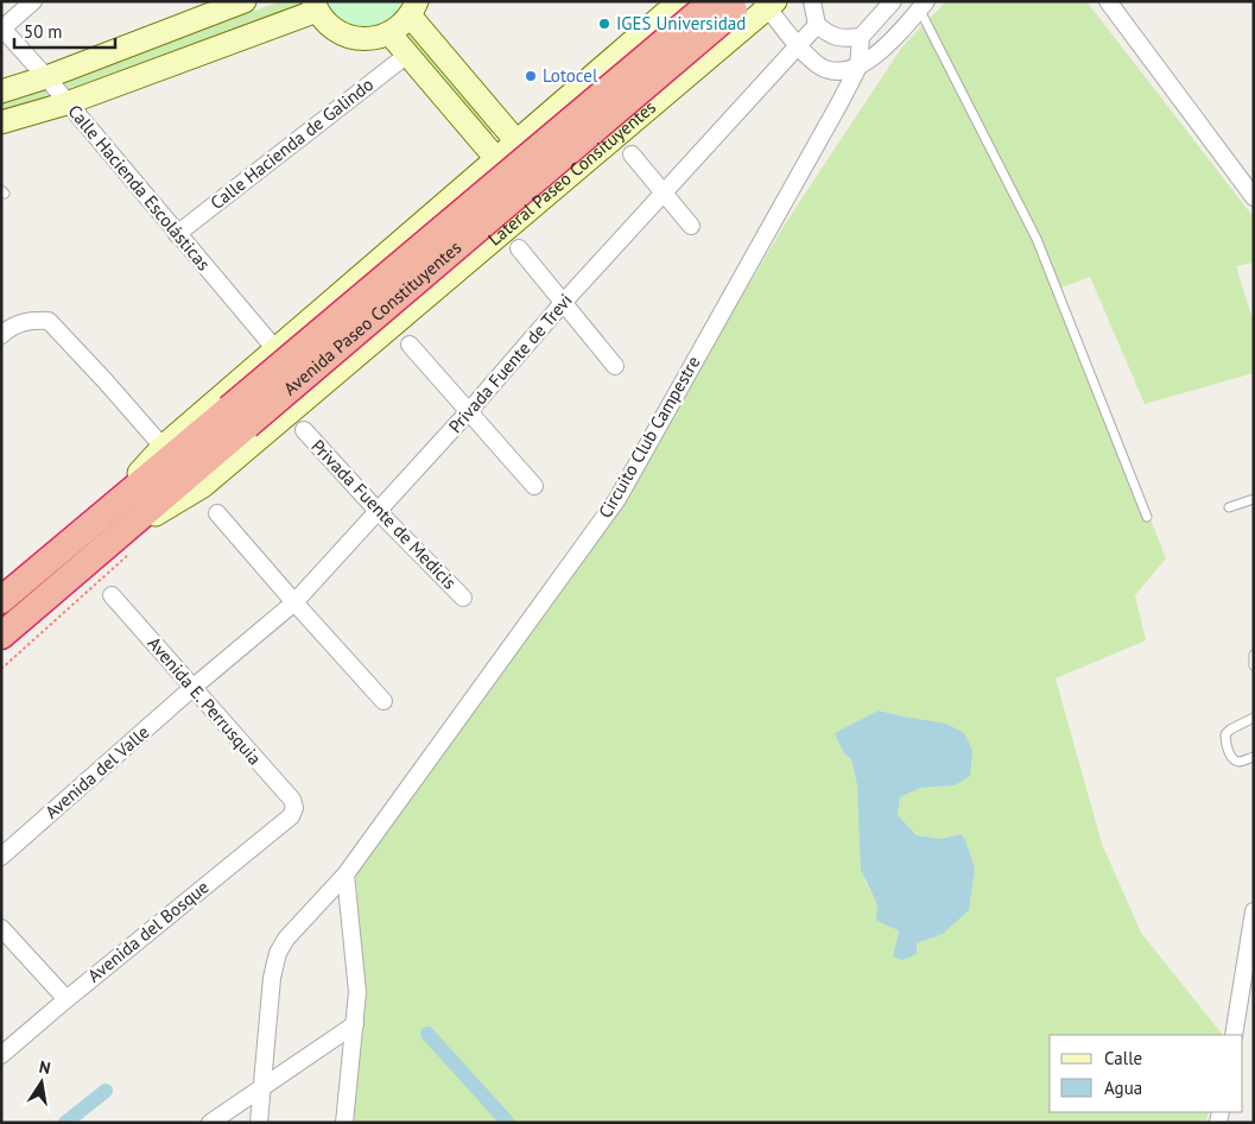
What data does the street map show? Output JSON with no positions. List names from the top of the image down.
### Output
{
  "streets": {
    "highway": ["Avenida Paseo Constituyentes"],
    "main road": ["Lateral Paseo Consituyentes"],
    "street": [
      "Calle Hacienda de Galindo",
      "Calle Hacienda Escolásticas",
      "Privada Fuente de Trevi",
      "Circuito Club Campestre",
      "Privada Fuente de Medicis",
      "Avenida E. Perrusquia",
      "Avenida del Valle",
      "Avenida del Bosque"
    ]
  },
  "crossings": [
    ["Calle Hacienda de Galindo", "Calle Hacienda Escolásticas"],
    ["Lateral Paseo Consituyentes", "Avenida Paseo Constituyentes"],
    ["Privada Fuente de Trevi", "Privada Fuente de Medicis"],
    ["Privada Fuente de Trevi", "Avenida E. Perrusquia"],
    ["Privada Fuente de Trevi", "Avenida del Valle"],
    ["Avenida E. Perrusquia", "Avenida del Valle"],
    ["Avenida E. Perrusquia", "Avenida del Bosque"]
  ],
  "places": ["IGES Universidad", "Lotocel"],
  "legend": ["Calle", "Agua"],
  "scale_bar": "50 m",
  "north": "top"
}
